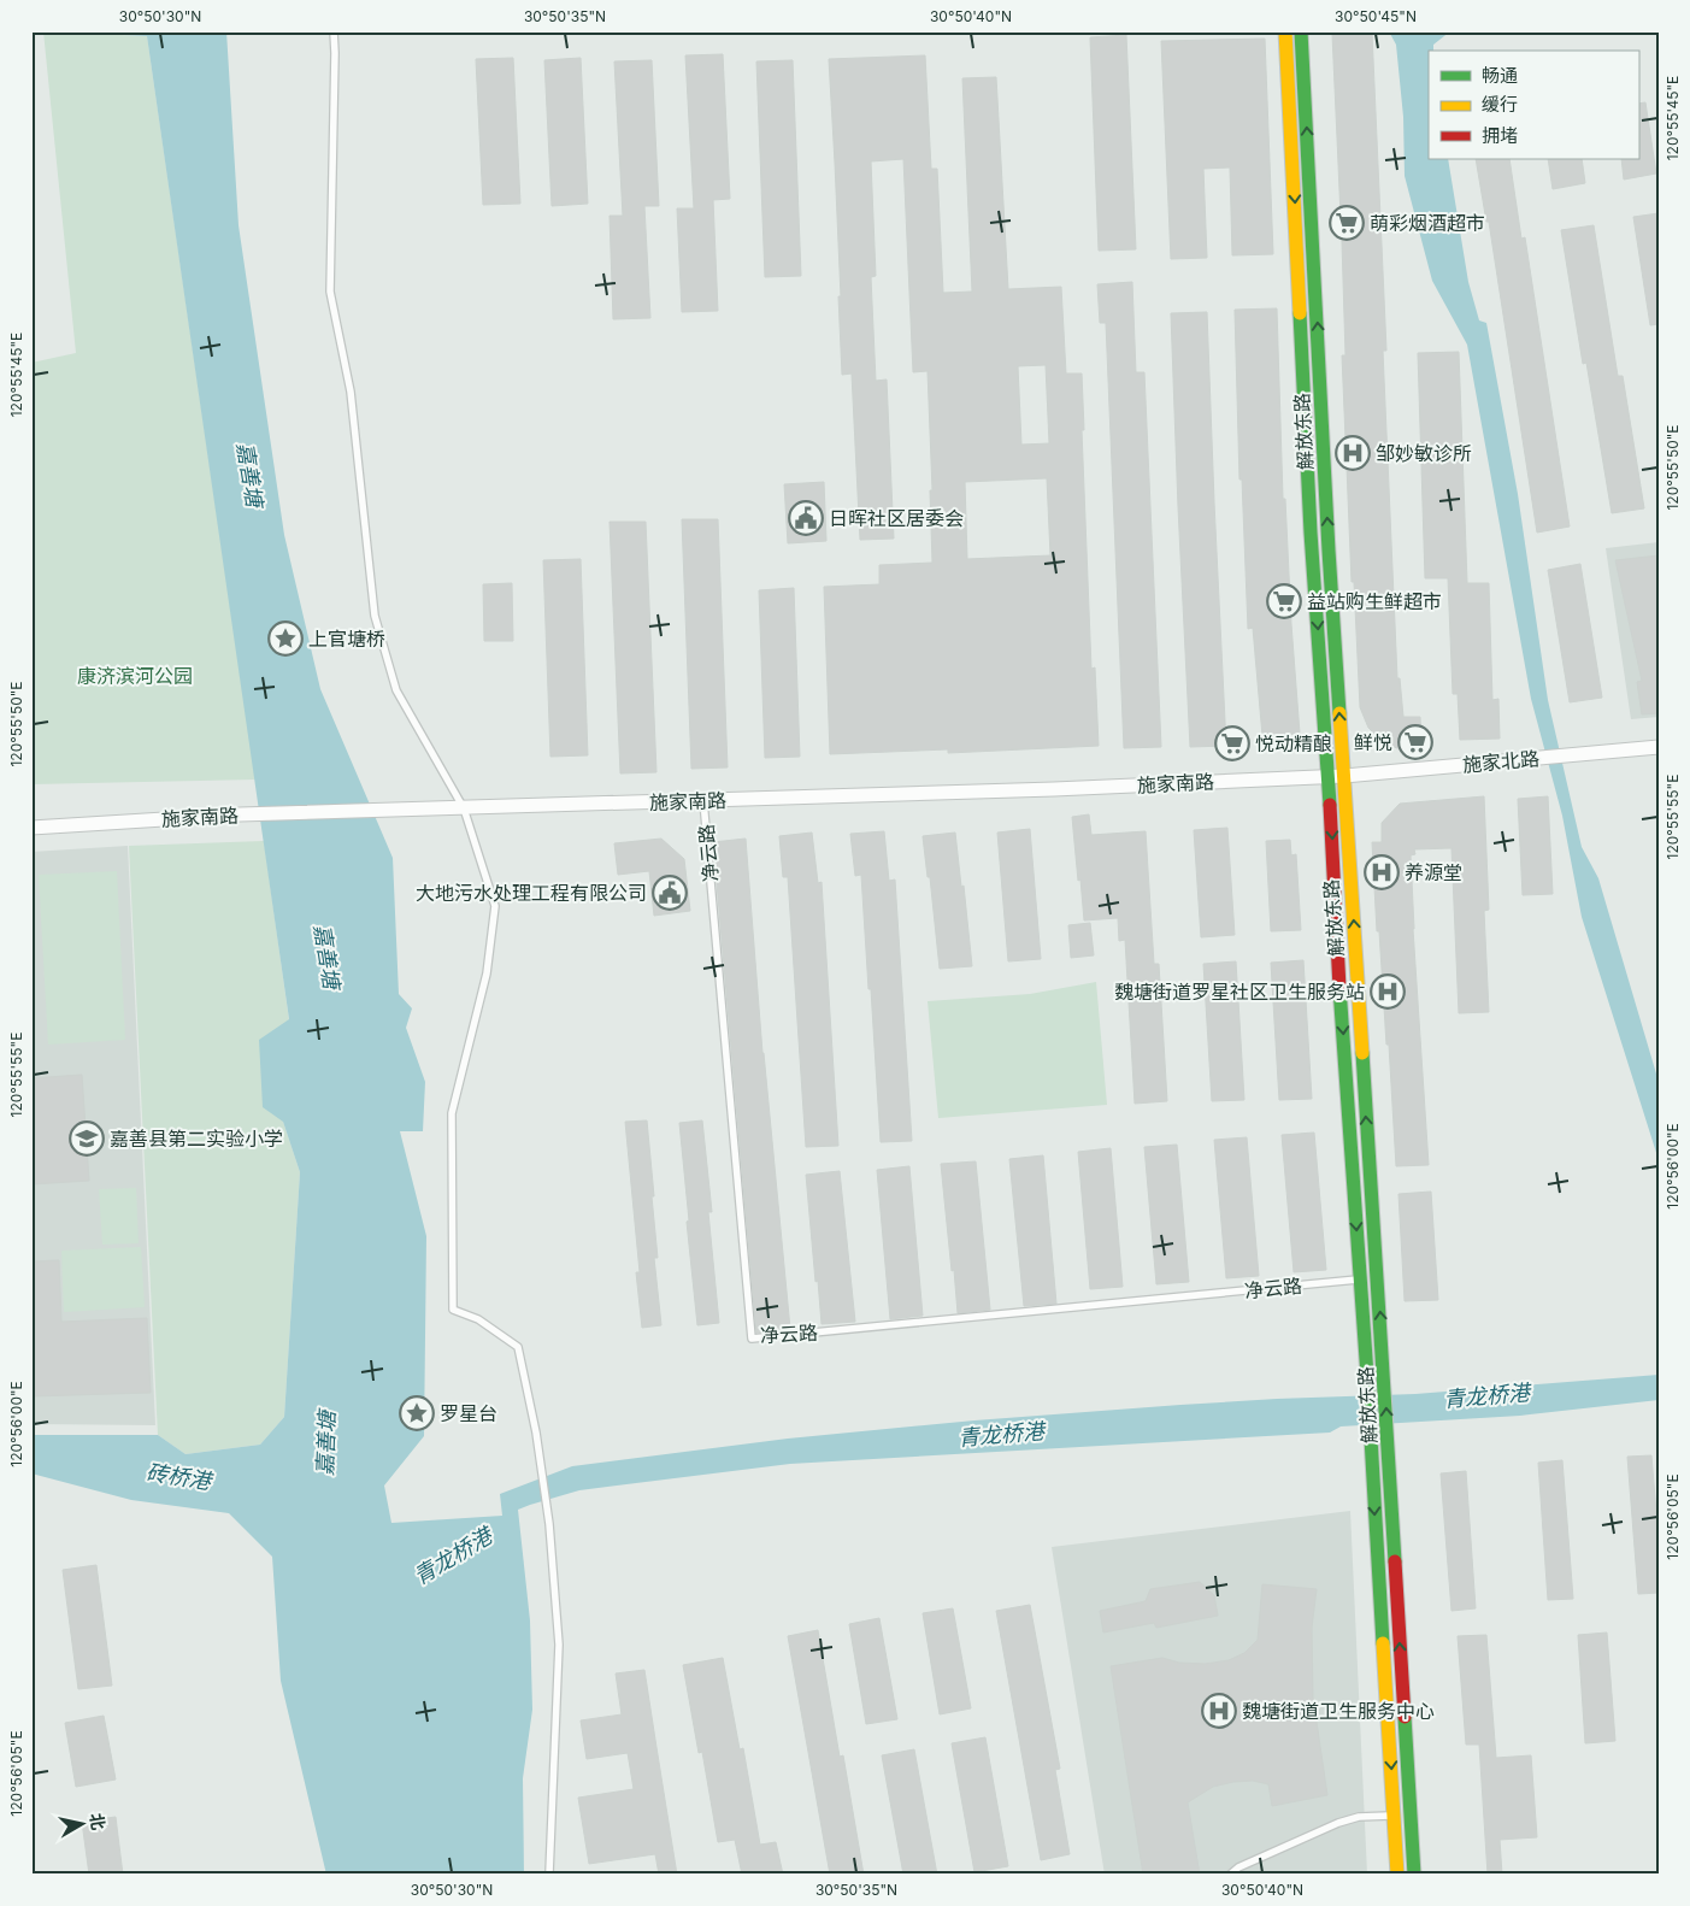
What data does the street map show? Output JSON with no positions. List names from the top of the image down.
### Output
{
  "streets": {
    "main road": ["解放东路"],
    "street": ["施家北路", "施家南路"],
    "lane": ["净云路"]
  },
  "crossings": [
    ["解放东路", "施家北路"],
    ["解放东路", "施家南路"],
    ["解放东路", "净云路"],
    ["施家北路", "施家南路"],
    ["施家南路", "净云路"]
  ],
  "water": ["嘉善塘", "青龙桥港", "砖桥港"],
  "parks": ["康济滨河公园"],
  "places": {
    "supermarket": [
      "萌彩烟酒超市",
      "益站购生鲜超市",
      "鲜悦",
      "悦动精酿"
    ],
    "hospital": [
      "邹妙敏诊所",
      "养源堂",
      "魏塘街道罗星社区卫生服务站",
      "魏塘街道卫生服务中心"
    ],
    "public building": ["日晖社区居委会", "大地污水处理工程有限公司"],
    "place": ["上官塘桥", "罗星台"],
    "school or university": ["嘉善县第二实验小学"]
  },
  "legend": ["畅通", "缓行", "拥堵"],
  "north": "right",
  "coordinates": [
    "30°50'30\"N",
    "30°50'35\"N",
    "30°50'40\"N",
    "30°50'45\"N",
    "120°55'45\"E",
    "120°55'50\"E",
    "120°55'55\"E",
    "120°56'00\"E",
    "120°56'05\"E"
  ]
}
